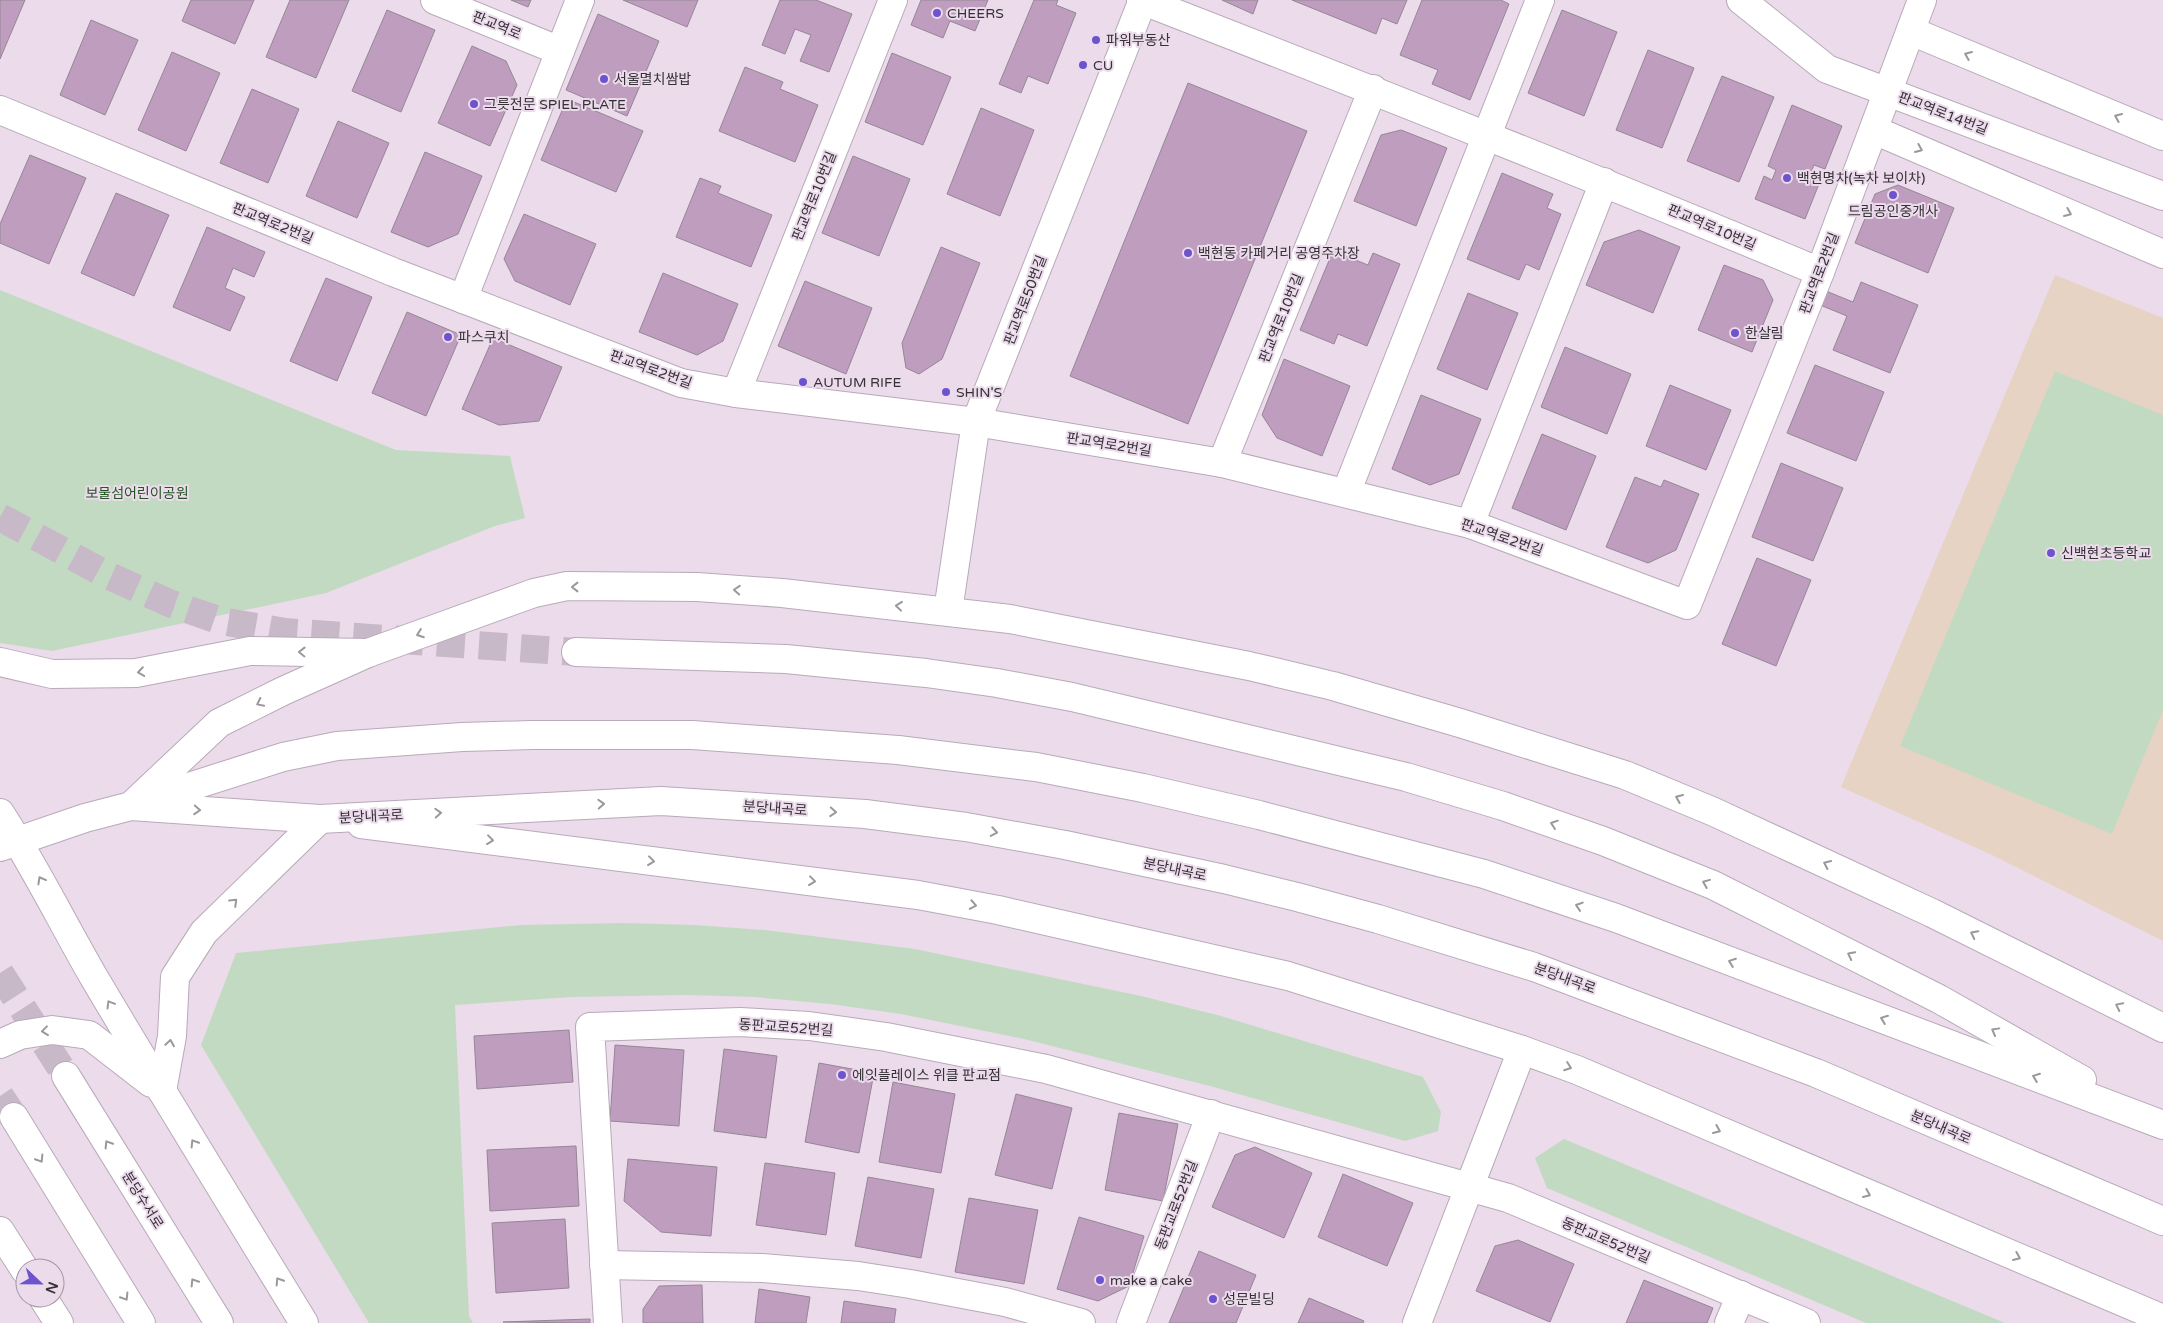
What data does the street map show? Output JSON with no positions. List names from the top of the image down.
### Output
{
  "streets": {
    "main road": [
      "판교역로",
      "판교역로14번길",
      "판교역로10번길",
      "판교역로2번길",
      "판교역로50번길",
      "분당내곡로",
      "동판교로52번길",
      "분당수서로"
    ]
  },
  "crossings": [
    ["판교역로14번길", "판교역로2번길"],
    ["판교역로10번길", "판교역로2번길"],
    ["판교역로10번길", "판교역로50번길"],
    ["판교역로2번길", "판교역로50번길"]
  ],
  "parks": ["보물섬어린이공원"],
  "places": [
    "CHEERS",
    "파워부동산",
    "CU",
    "서울멸치쌈밥",
    "그릇전문 SPIEL PLATE",
    "백현명차(녹차 보이차)",
    "드림공인중개사",
    "백현동 카페거리 공영주차장",
    "한살림",
    "파스쿠치",
    "AUTUM RIFE",
    "SHIN'S",
    "신백현초등학교",
    "에잇플레이스 위클 판교점",
    "make a cake",
    "성문빌딩"
  ],
  "north": "right"
}
